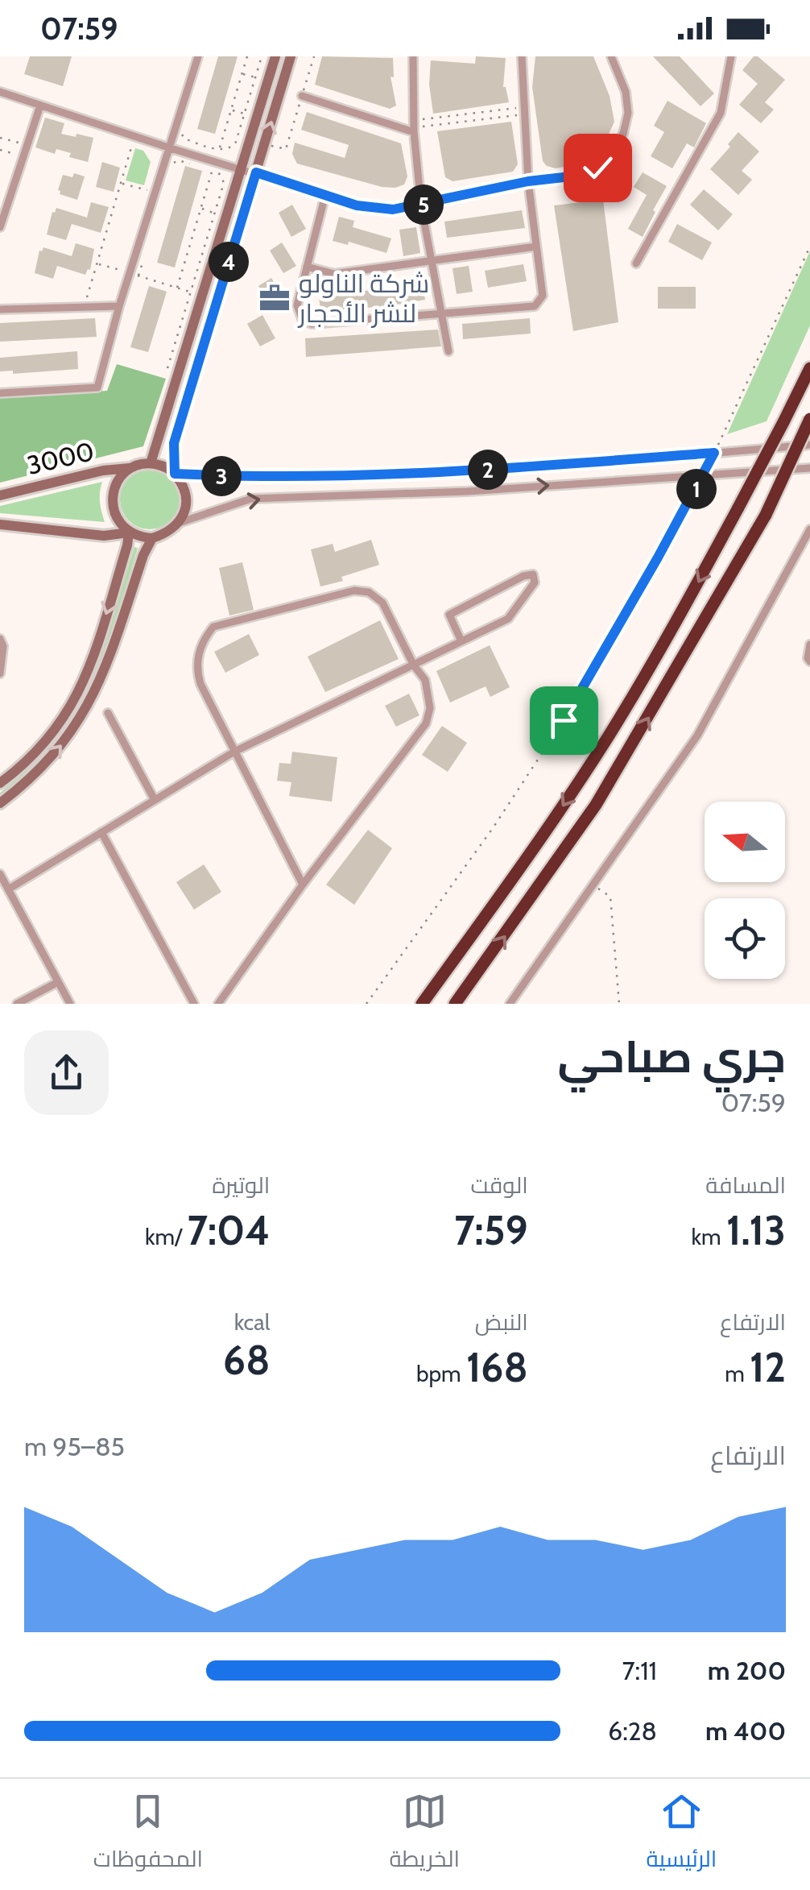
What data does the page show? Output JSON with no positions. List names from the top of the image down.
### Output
{
  "streets": {
    "street": ["3000"]
  },
  "places": {
    "office": ["شركة الناولو لنشر الأحجار"]
  },
  "north": "left",
  "page": {
    "status": "07:59",
    "pins": [
      "5",
      "4",
      "2",
      "3",
      "1"
    ],
    "heading": ["جري صباحي", "07:59"],
    "stats": [
      ["المسافة", "1.13 km"],
      ["الوقت", "7:59"],
      ["الوتيرة", "7:04 /km"],
      ["الارتفاع", "12 m"],
      ["النبض", "168 bpm"],
      ["kcal", "68"]
    ],
    "chart": ["الارتفاع", "85–95 m"],
    "list": [
      {
        "name": "200 m",
        "note": "7:11"
      },
      {
        "name": "400 m",
        "note": "6:28"
      }
    ],
    "tabs": ["الرئيسية", "الخريطة", "المحفوظات"]
  }
}
